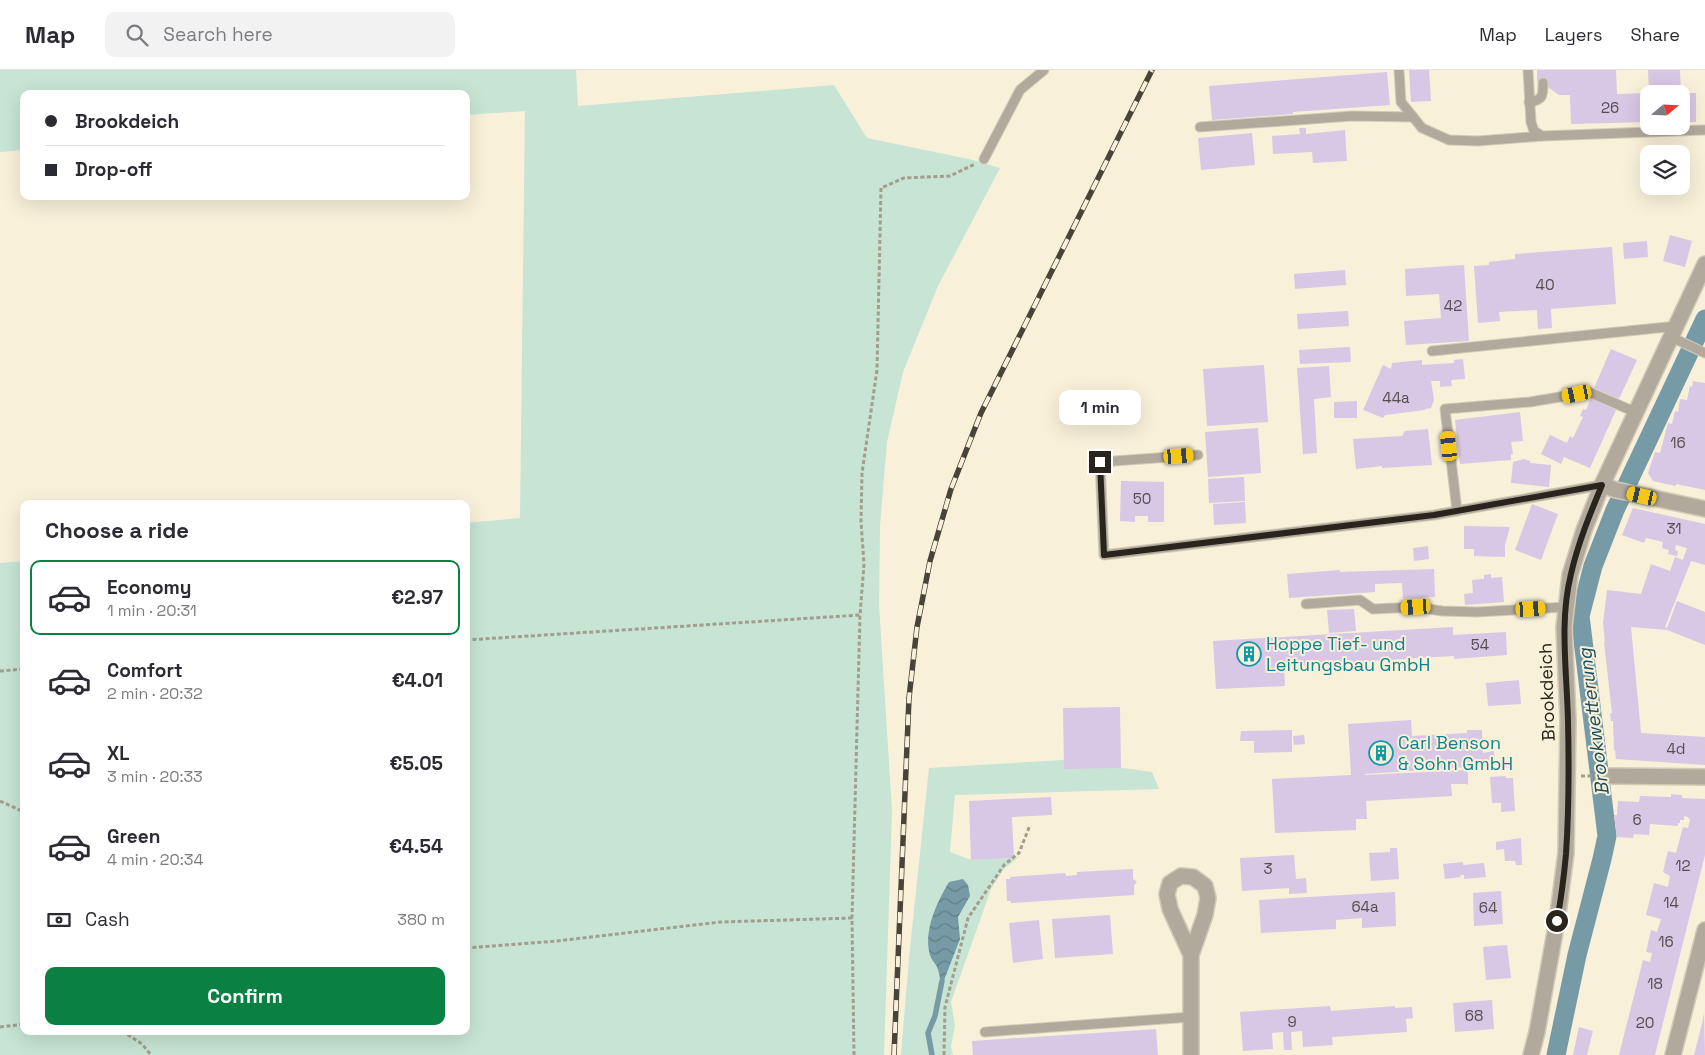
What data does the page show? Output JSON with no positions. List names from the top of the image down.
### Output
{
  "streets": {
    "street": ["Brookdeich"]
  },
  "water": ["Brookwetterung"],
  "places": {
    "building": ["Hoppe Tief- und Leitungsbau GmbH", "Carl Benson & Sohn GmbH"]
  },
  "house_numbers": [
    "26",
    "40",
    "42",
    "44a",
    "16",
    "50",
    "31",
    "54",
    "4d",
    "6",
    "12",
    "3",
    "14",
    "64a",
    "64",
    "16",
    "18",
    "68",
    "9",
    "20"
  ],
  "north": "right",
  "page": {
    "header": "Map",
    "search": "Search here",
    "nav": ["Map", "Layers", "Share"],
    "banner": ["Brookdeich", "Drop-off"],
    "bubble": "1 min",
    "heading": "Choose a ride",
    "list": [
      {
        "name": "Economy",
        "note": "1 min · 20:31",
        "value": "€2.97"
      },
      {
        "name": "Comfort",
        "note": "2 min · 20:32",
        "value": "€4.01"
      },
      {
        "name": "XL",
        "note": "3 min · 20:33",
        "value": "€5.05"
      },
      {
        "name": "Green",
        "note": "4 min · 20:34",
        "value": "€4.54"
      }
    ],
    "pay": ["Cash", "380 m"],
    "buttons": "Confirm"
  }
}
